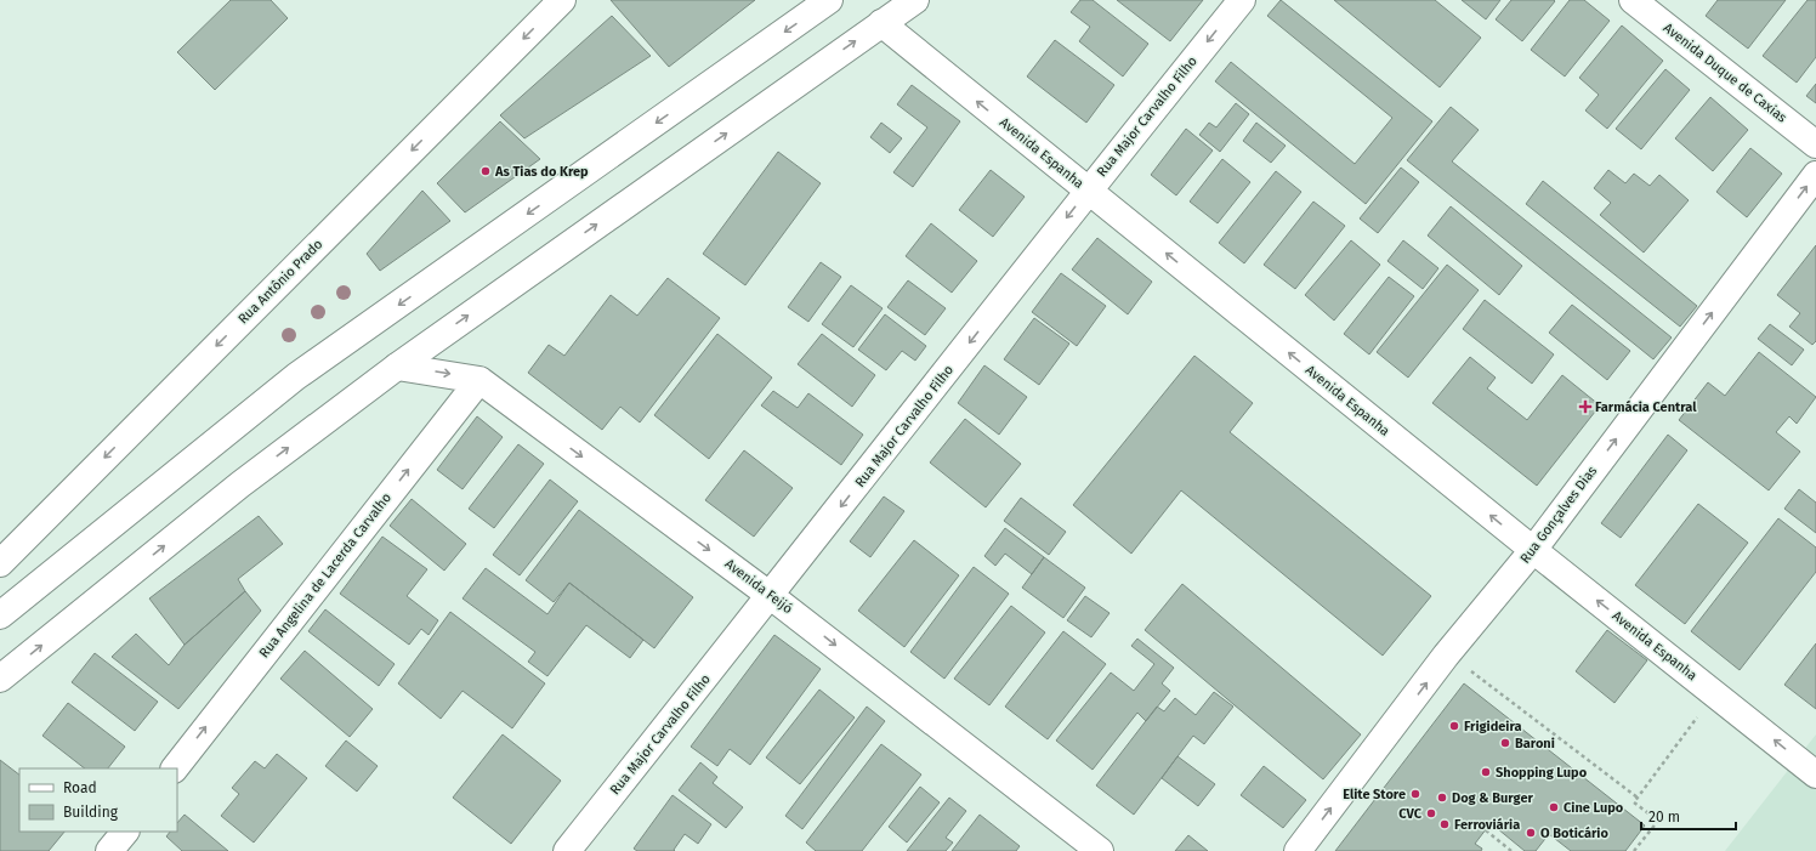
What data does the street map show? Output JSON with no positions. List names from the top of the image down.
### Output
{
  "streets": {
    "street": [
      "Avenida Duque de Caxias",
      "Rua Major Carvalho Filho",
      "Avenida Espanha",
      "Rua Antônio Prado",
      "Rua Gonçalves Dias",
      "Rua Angelina de Lacerda Carvalho",
      "Avenida Feijó"
    ]
  },
  "crossings": [
    ["Rua Major Carvalho Filho", "Avenida Espanha"],
    ["Rua Major Carvalho Filho", "Avenida Feijó"],
    ["Avenida Espanha", "Rua Gonçalves Dias"],
    ["Rua Angelina de Lacerda Carvalho", "Avenida Feijó"]
  ],
  "one_way": [
    "Rua Major Carvalho Filho",
    "Avenida Espanha",
    "Rua Gonçalves Dias",
    "Avenida Feijó"
  ],
  "places": {
    "other": [
      "As Tias do Krep",
      "Frigideira",
      "Baroni",
      "Shopping Lupo",
      "Elite Store",
      "Dog & Burger",
      "Cine Lupo",
      "CVC",
      "Ferroviária",
      "O Boticário"
    ],
    "health": ["Farmácia Central"]
  },
  "legend": ["Road", "Building"],
  "scale_bar": "20 m"
}
